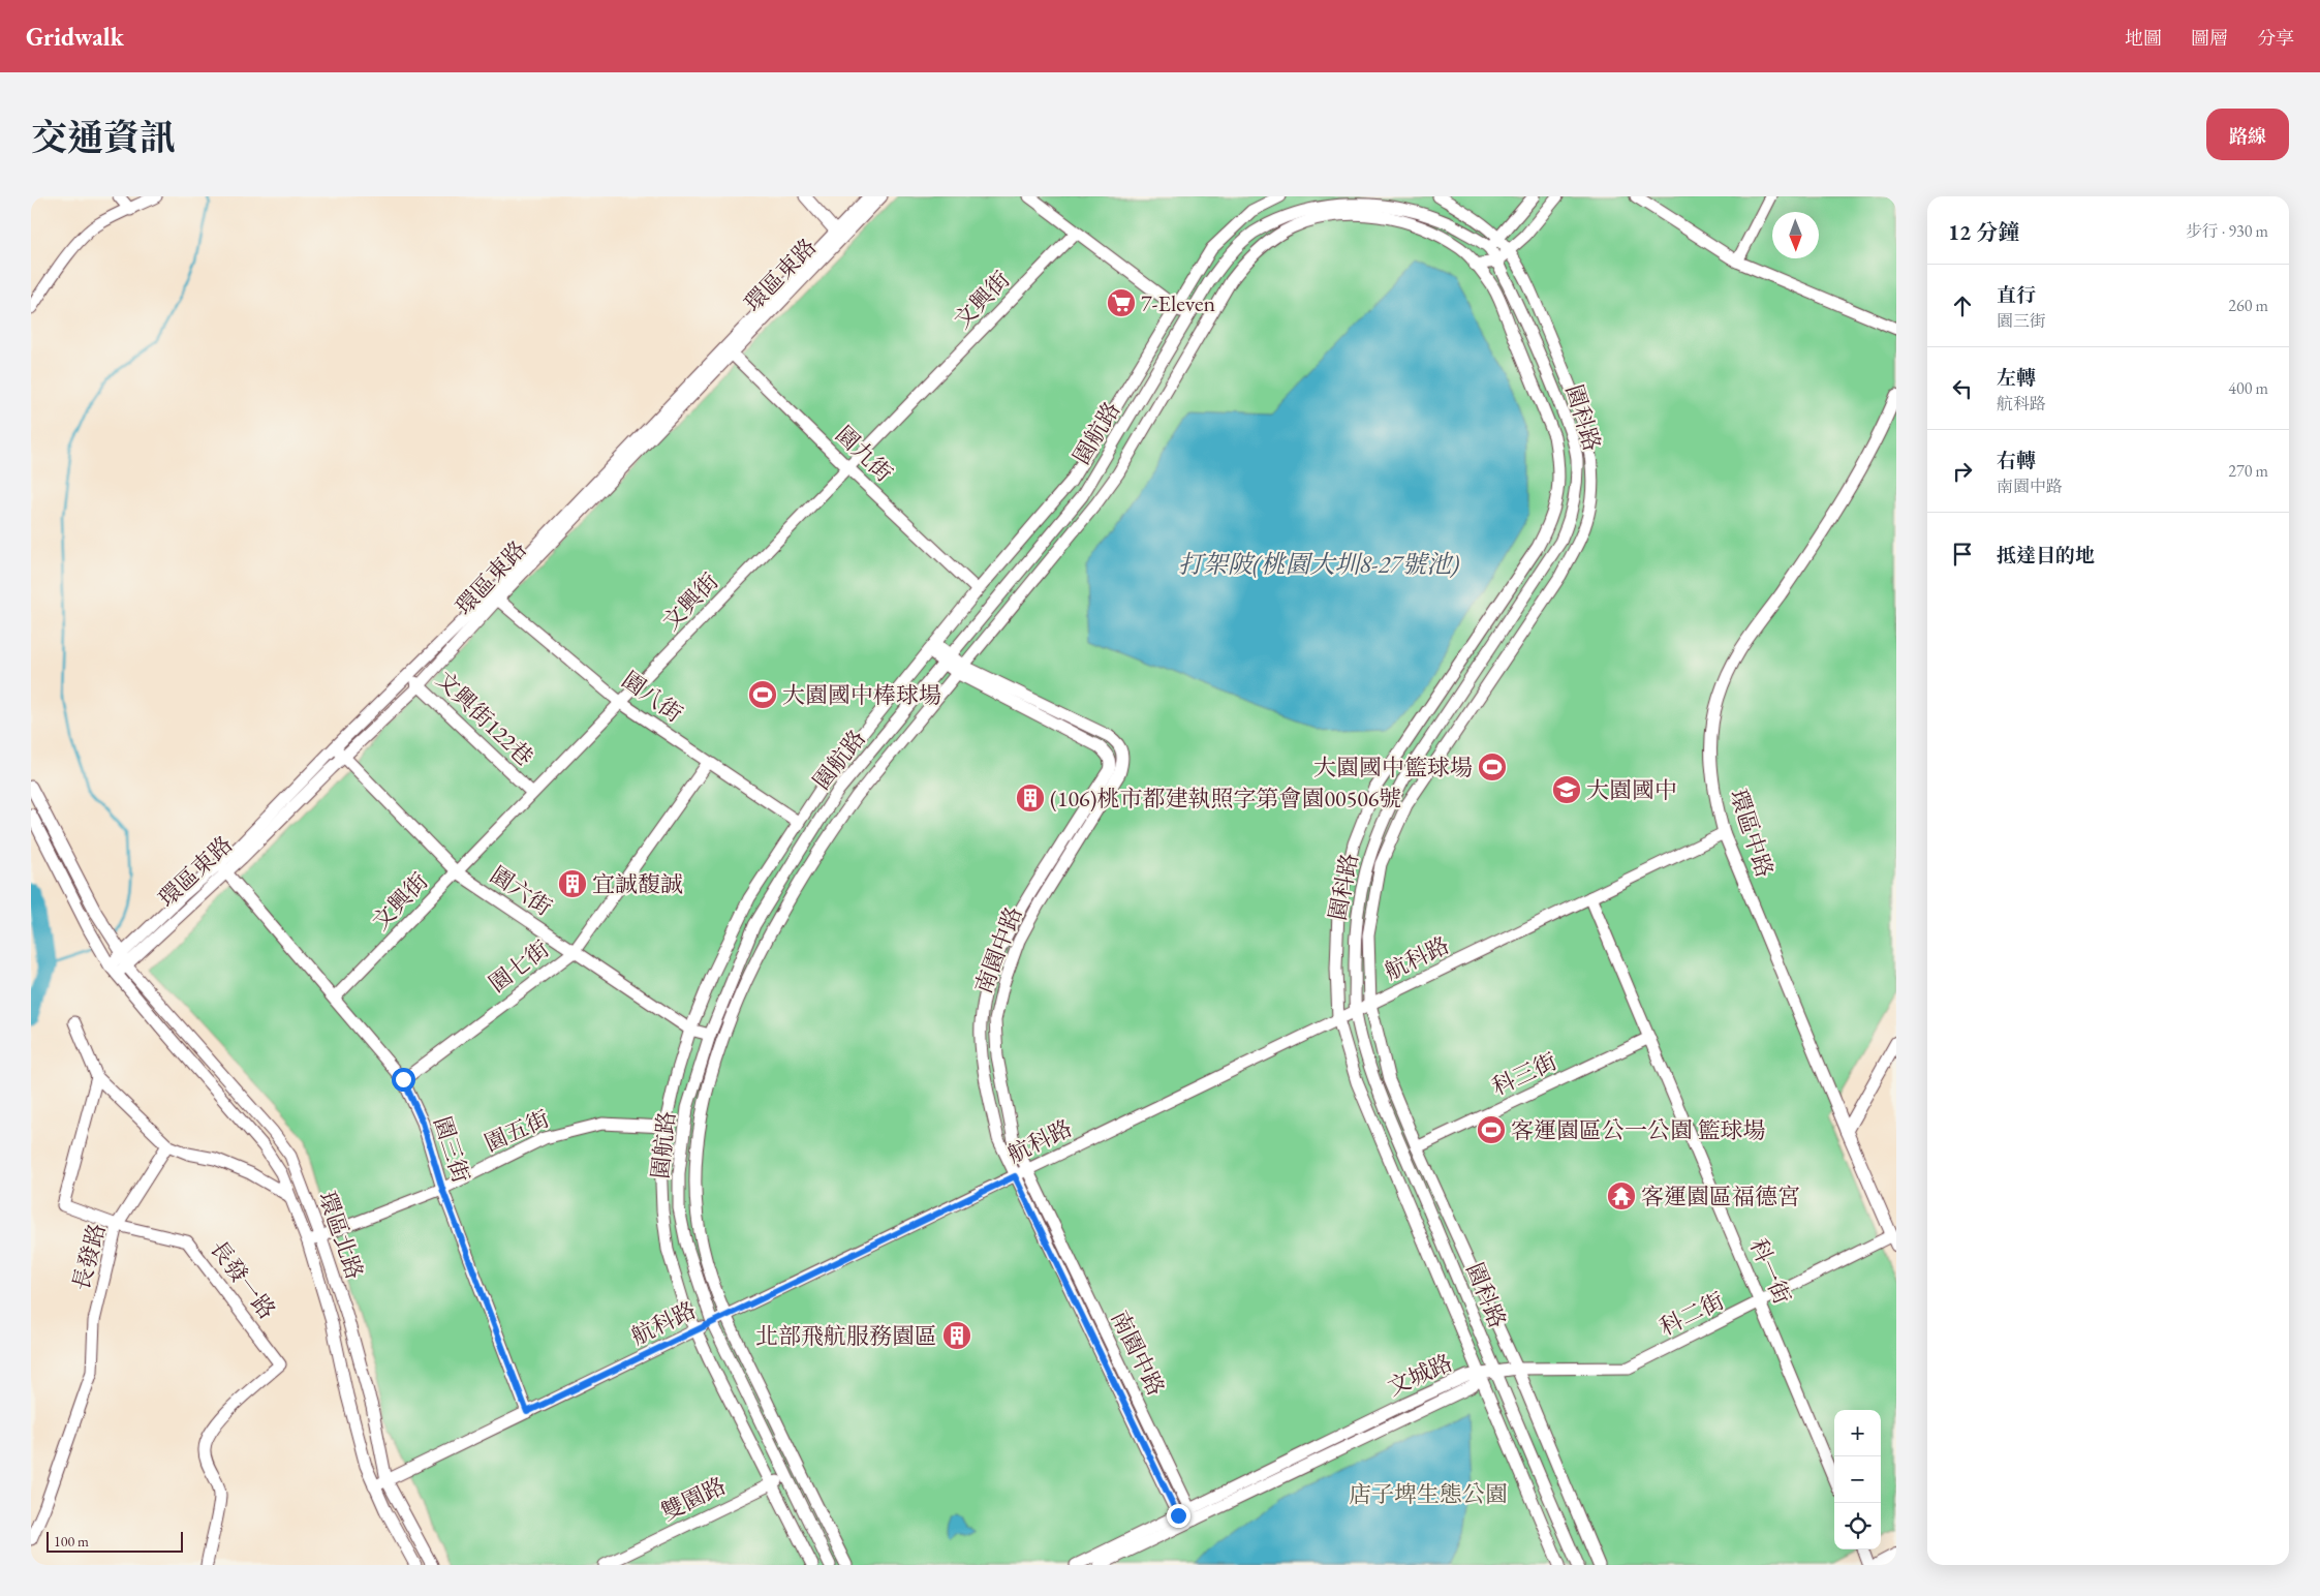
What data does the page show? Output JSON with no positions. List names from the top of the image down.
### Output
{
  "streets": {
    "street": [
      "環區東路",
      "文興街",
      "園科路",
      "園航路",
      "園九街",
      "園八街",
      "文興街122巷",
      "環區中路",
      "園六街",
      "南園中路",
      "航科路",
      "園七街",
      "科三街",
      "園五街",
      "園三街",
      "環區北路",
      "長發路",
      "科一街",
      "長發一路",
      "科二街",
      "文城路",
      "雙園路"
    ]
  },
  "crossings": [
    ["環區東路", "園九街"],
    ["環區東路", "園八街"],
    ["環區東路", "文興街122巷"],
    ["環區東路", "園六街"],
    ["環區東路", "園三街"],
    ["環區東路", "環區北路"],
    ["文興街", "園九街"],
    ["文興街", "園八街"],
    ["文興街", "文興街122巷"],
    ["文興街", "園六街"],
    ["文興街", "園三街"],
    ["園科路", "園航路"],
    ["園科路", "航科路"],
    ["園科路", "科二街"],
    ["園航路", "園六街"],
    ["園航路", "南園中路"],
    ["園航路", "航科路"],
    ["園航路", "雙園路"],
    ["園八街", "園七街"],
    ["環區中路", "航科路"],
    ["環區中路", "科二街"],
    ["園六街", "園七街"],
    ["南園中路", "航科路"],
    ["南園中路", "文城路"],
    ["航科路", "園三街"],
    ["航科路", "環區北路"],
    ["航科路", "科一街"],
    ["園七街", "園三街"],
    ["科三街", "科一街"],
    ["園五街", "園三街"],
    ["園五街", "環區北路"],
    ["長發路", "長發一路"],
    ["科一街", "科二街"],
    ["科二街", "文城路"]
  ],
  "water": ["打架陂(桃園大圳8-27號池)"],
  "parks": ["店子埤生態公園"],
  "places": {
    "supermarket": ["7-Eleven"],
    "sports": ["大園國中棒球場", "大園國中籃球場", "客運園區公一公園 籃球場"],
    "school or university": ["大園國中"],
    "building": ["(106)桃市都建執照字第會園00506號", "宜誠馥誠", "北部飛航服務園區"],
    "temple": ["客運園區福德宮"]
  },
  "scale_bar": "100 m",
  "north": "bottom",
  "page": {
    "header": "Gridwalk",
    "nav": ["地圖", "圖層", "分享"],
    "title": "交通資訊",
    "buttons": "路線",
    "heading": ["12 分鐘", "步行 · 930 m"],
    "list": [
      ["直行", "園三街", "260 m"],
      ["左轉", "航科路", "400 m"],
      ["右轉", "南園中路", "270 m"],
      "抵達目的地"
    ],
    "map_buttons": ["+", "−"],
    "scale": "100 m"
  }
}
